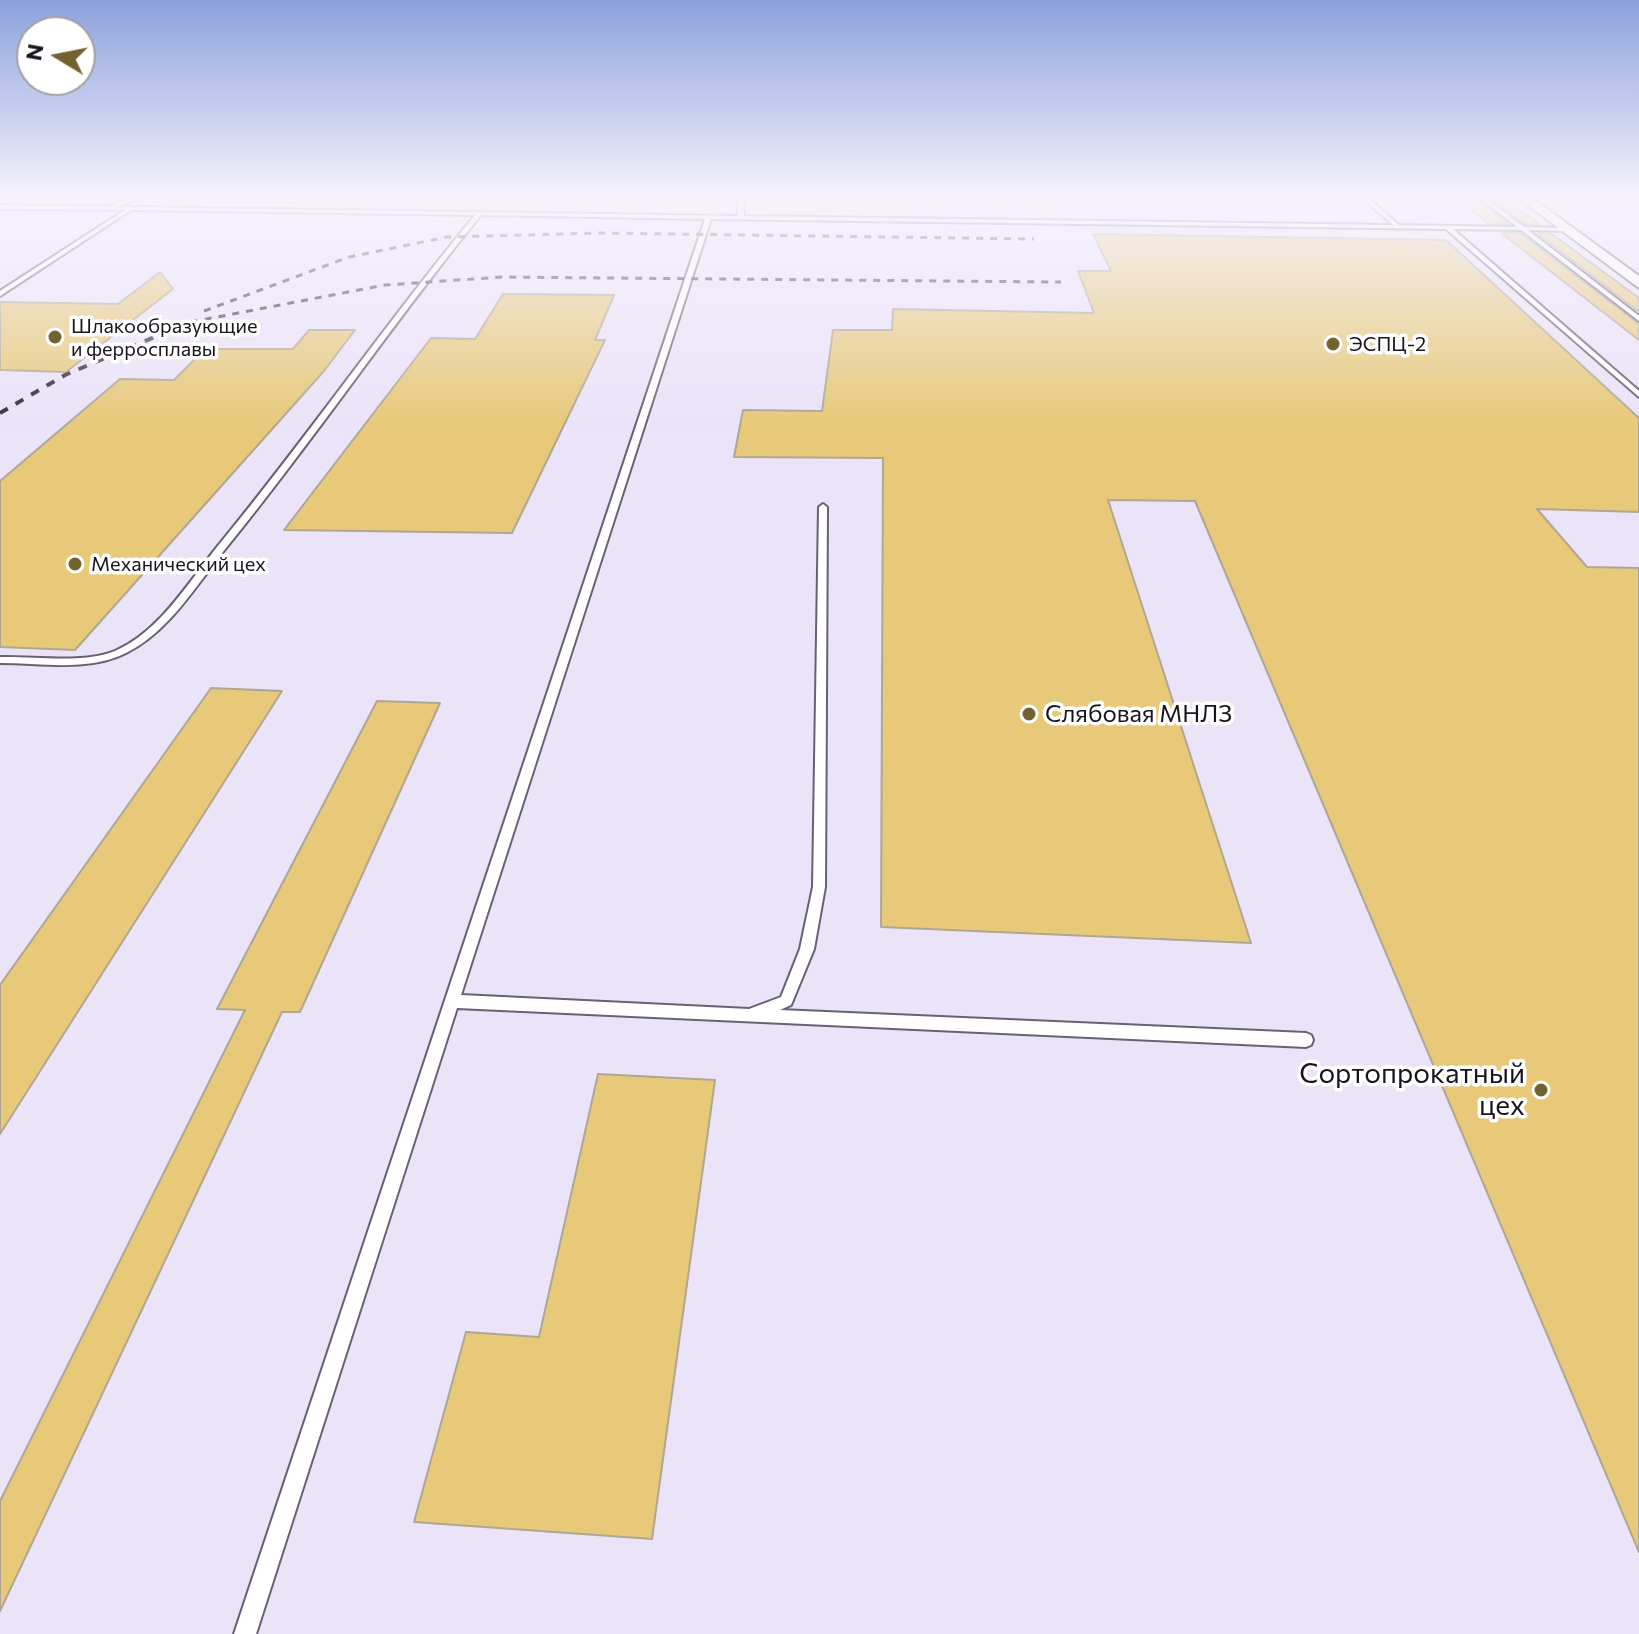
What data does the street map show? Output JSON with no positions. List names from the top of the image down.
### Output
{
  "places": [
    "Шлакообразующие и ферросплавы",
    "ЭСПЦ-2",
    "Механический цех",
    "Слябовая МНЛЗ",
    "Сортопрокатный цех"
  ],
  "north": "left"
}
